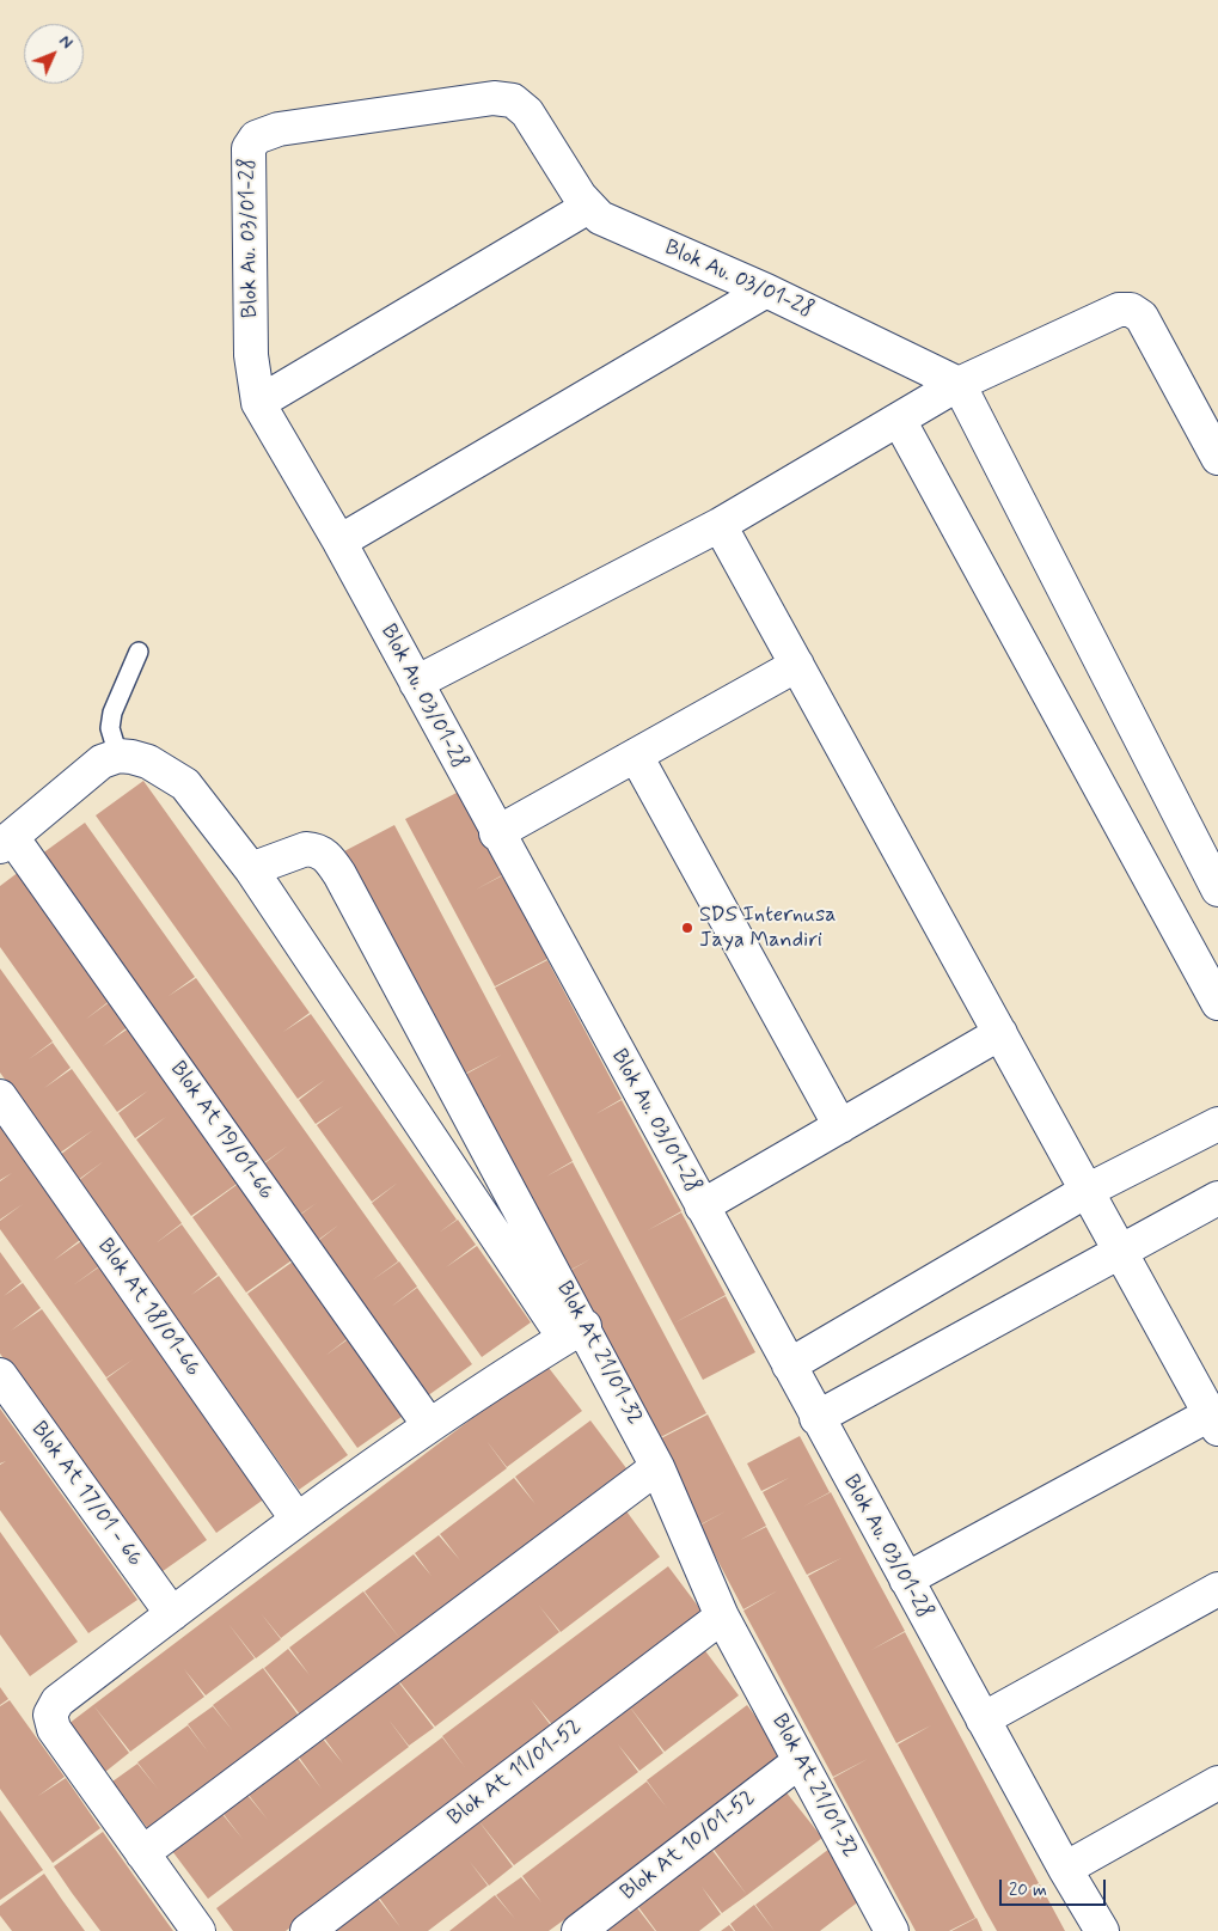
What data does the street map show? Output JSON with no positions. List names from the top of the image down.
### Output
{
  "streets": {
    "street": [
      "Blok Au. 03/01-28",
      "Blok At 19/01-66",
      "Blok At 18/01-66",
      "Blok At 21/01-32",
      "Blok At 17/01 - 66",
      "Blok At 11/01-52",
      "Blok At 10/01-52"
    ]
  },
  "crossings": [
    ["Blok At 21/01-32", "Blok At 11/01-52"],
    ["Blok At 21/01-32", "Blok At 10/01-52"]
  ],
  "places": ["SDS Internusa Jaya Mandiri"],
  "scale_bar": "20 m",
  "north": "top right"
}
